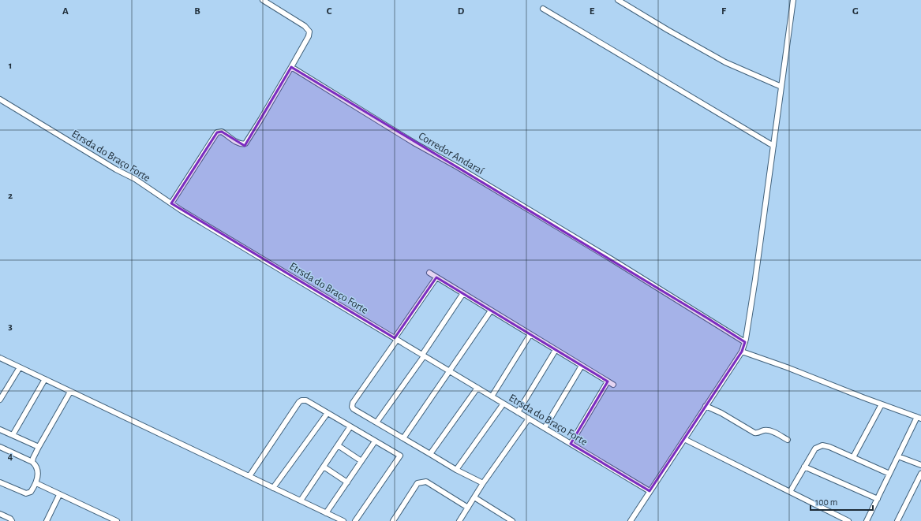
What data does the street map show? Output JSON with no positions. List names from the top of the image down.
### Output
{
  "streets": {
    "street": ["Corredor Andaraí", "Etrsda do Braço Forte"]
  },
  "scale_bar": "100 m",
  "grid": {
    "columns": [
      "A",
      "B",
      "C",
      "D",
      "E",
      "F",
      "G"
    ],
    "rows": [
      "1",
      "2",
      "3",
      "4"
    ]
  }
}
